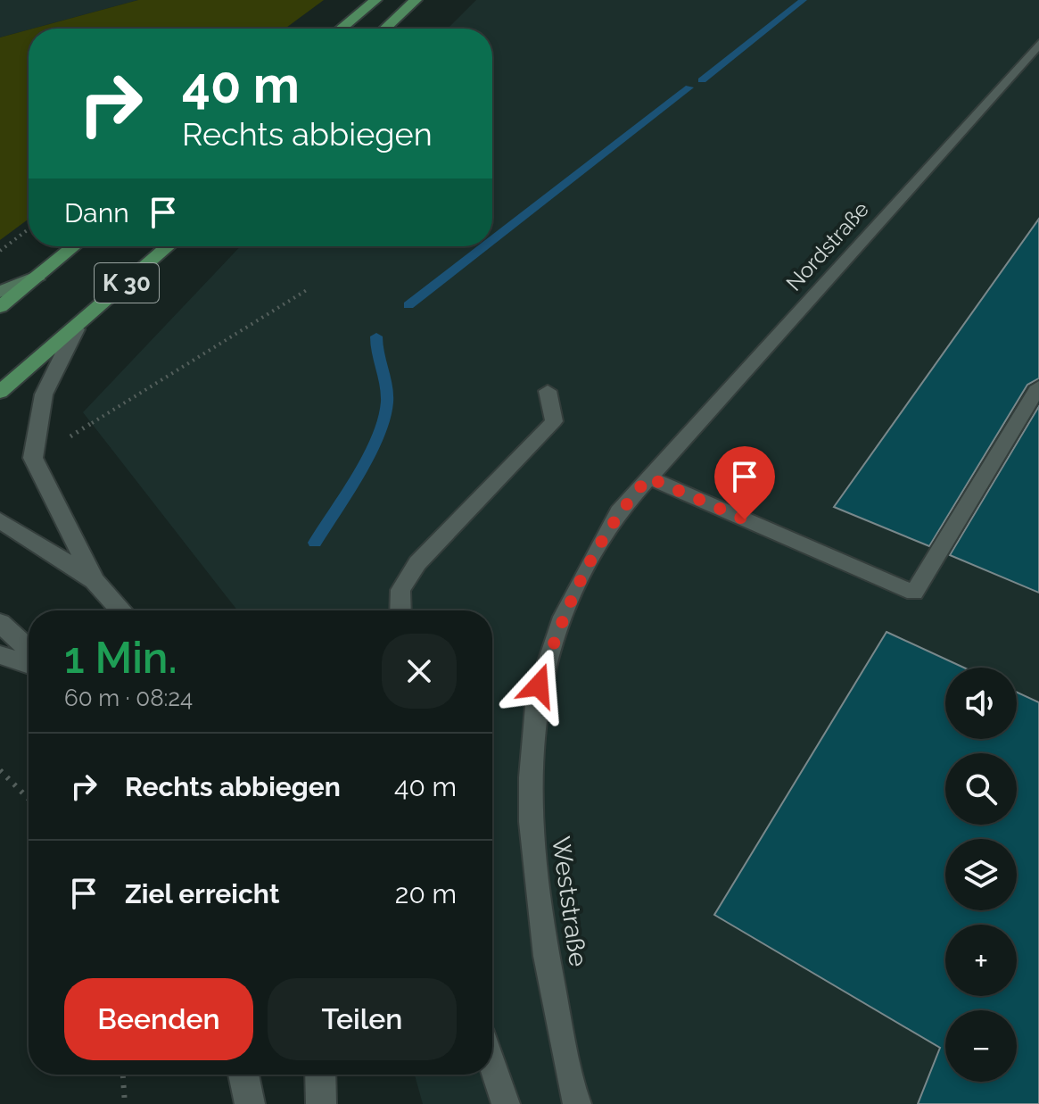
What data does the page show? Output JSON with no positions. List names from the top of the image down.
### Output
{
  "streets": {
    "main road": ["K 30"],
    "lane": ["Nordstraße", "Weststraße"]
  },
  "crossings": [
    ["Nordstraße", "Weststraße"]
  ],
  "page": {
    "turn": ["40 m", "Rechts abbiegen"],
    "then": "Dann",
    "heading": ["1 Min.", "60 m · 08:24"],
    "map_buttons": ["+", "−"],
    "list": [
      {
        "name": "Rechts abbiegen",
        "value": "40 m"
      },
      {
        "name": "Ziel erreicht",
        "value": "20 m"
      }
    ],
    "buttons": ["Beenden", "Teilen"]
  }
}
